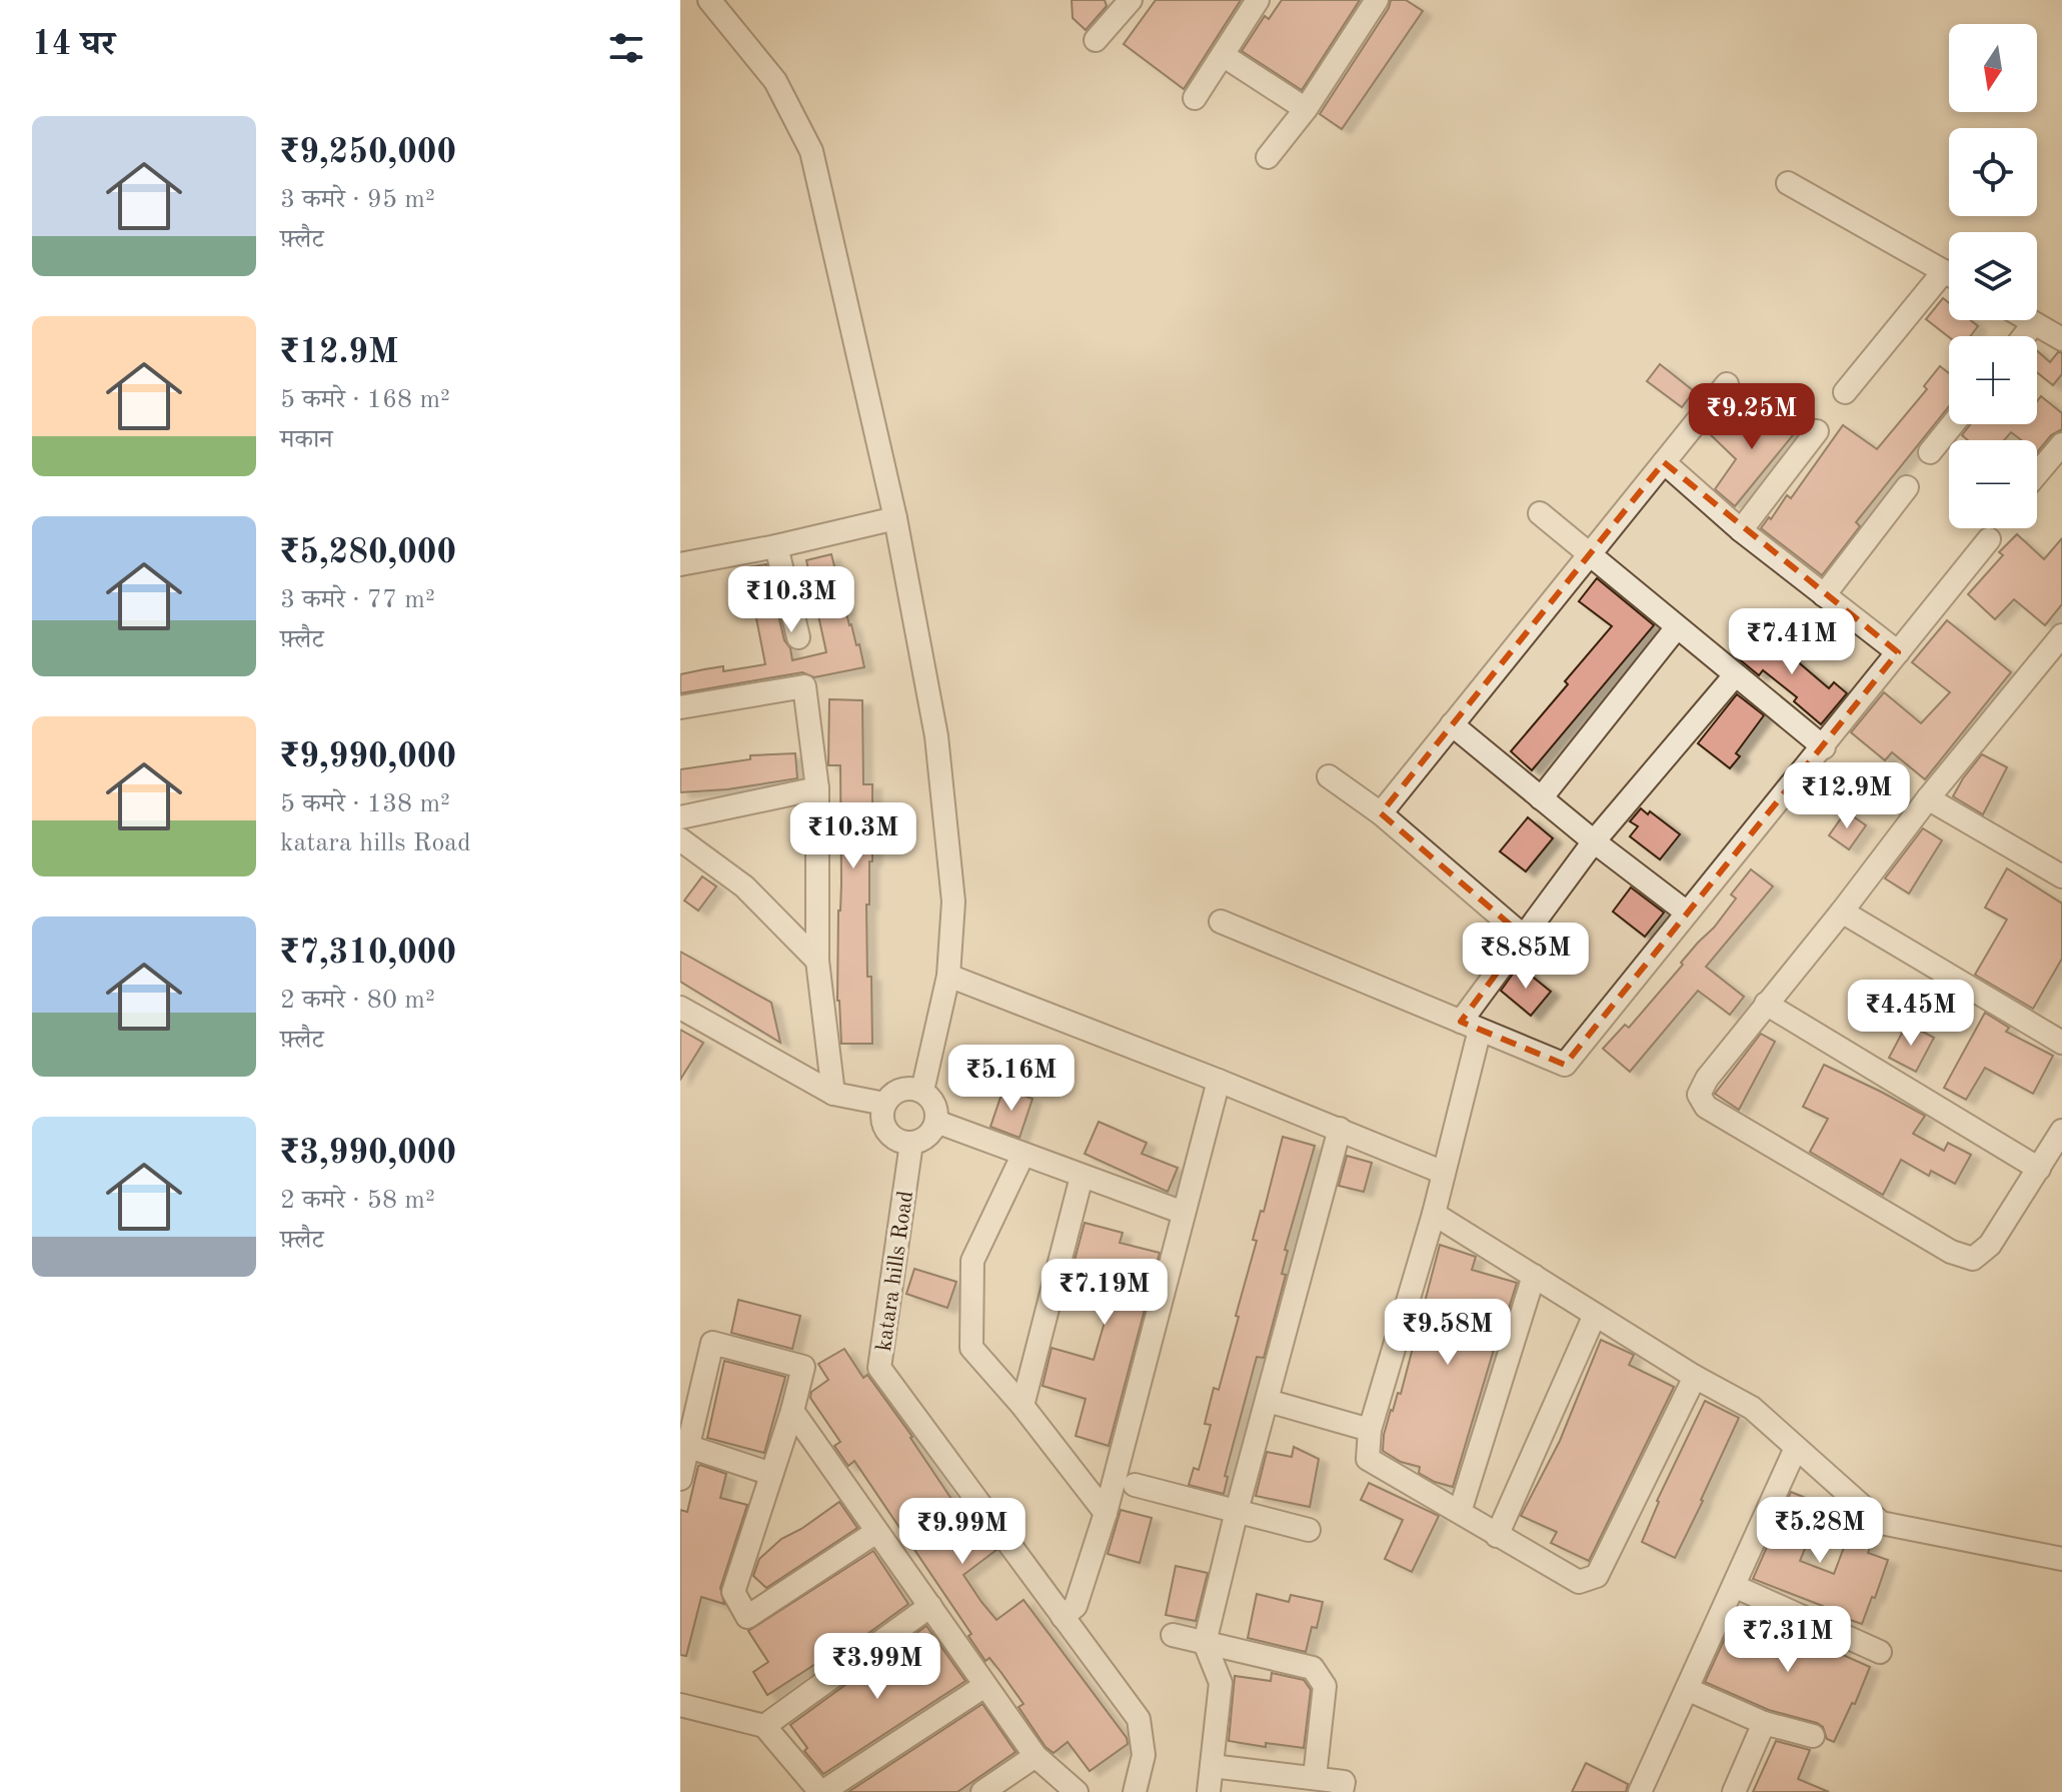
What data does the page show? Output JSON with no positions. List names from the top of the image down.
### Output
{
  "streets": {
    "street": ["katara hills Road"]
  },
  "north": "bottom",
  "page": {
    "heading": "14 घर",
    "map_buttons": ["+", "−"],
    "list": [
      {
        "name": "₹9,250,000",
        "note": "3 कमरे · 95 m² · फ़्लैट"
      },
      {
        "name": "₹12.9M",
        "note": "5 कमरे · 168 m² · मकान"
      },
      {
        "name": "₹5,280,000",
        "note": "3 कमरे · 77 m² · फ़्लैट"
      },
      {
        "name": "₹9,990,000",
        "note": "5 कमरे · 138 m² · katara hills Road"
      },
      {
        "name": "₹7,310,000",
        "note": "2 कमरे · 80 m² · फ़्लैट"
      },
      {
        "name": "₹3,990,000",
        "note": "2 कमरे · 58 m² · फ़्लैट"
      }
    ],
    "price": [
      "₹9.25M",
      "₹10.3M",
      "₹7.41M",
      "₹12.9M",
      "₹10.3M",
      "₹8.85M",
      "₹4.45M",
      "₹5.16M",
      "₹7.19M",
      "₹9.58M",
      "₹5.28M",
      "₹9.99M",
      "₹7.31M",
      "₹3.99M"
    ]
  }
}
